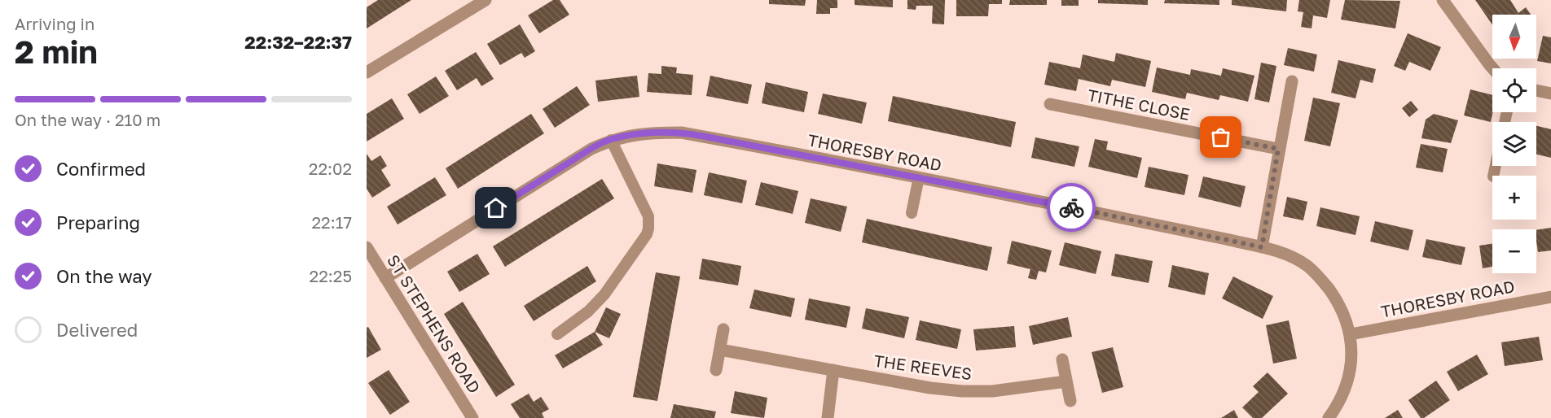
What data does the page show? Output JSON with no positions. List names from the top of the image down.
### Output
{
  "streets": {
    "street": [
      "TITHE CLOSE",
      "THORESBY ROAD",
      "ST STEPHENS ROAD",
      "THE REEVES"
    ]
  },
  "crossings": [
    ["THORESBY ROAD", "ST STEPHENS ROAD"]
  ],
  "north": "bottom",
  "page": {
    "heading": ["2 min", "Arriving in", "22:32–22:37"],
    "map_buttons": ["+", "−"],
    "bar": "On the way · 210 m",
    "list": [
      ["Confirmed", "22:02"],
      ["Preparing", "22:17"],
      ["On the way", "22:25"],
      "Delivered"
    ]
  }
}
